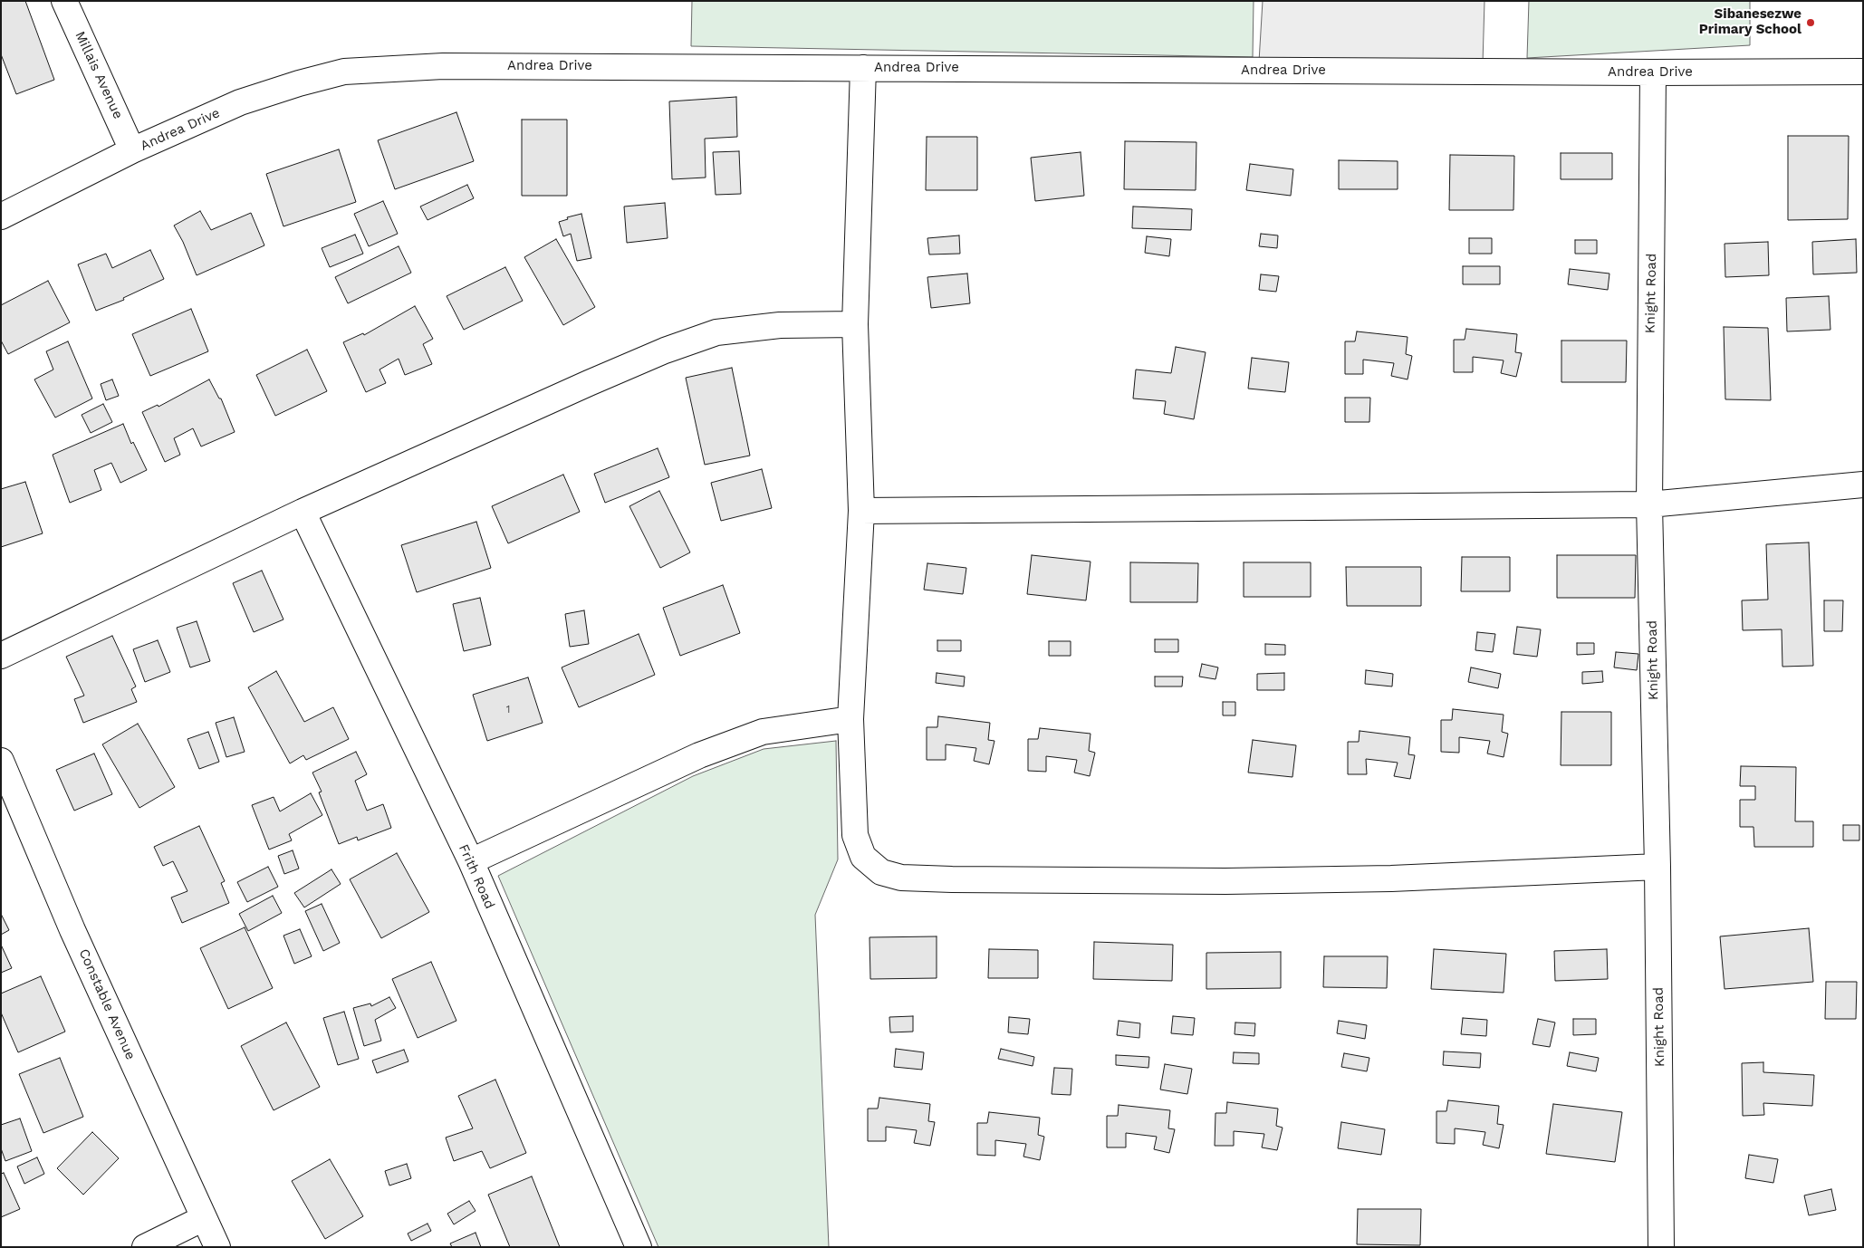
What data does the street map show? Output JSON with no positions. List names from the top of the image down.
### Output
{
  "streets": {
    "street": [
      "Andrea Drive",
      "Millais Avenue",
      "Knight Road",
      "Frith Road",
      "Constable Avenue"
    ]
  },
  "crossings": [
    ["Andrea Drive", "Millais Avenue"],
    ["Andrea Drive", "Knight Road"]
  ],
  "places": ["Sibanesezwe Primary School"],
  "house_numbers": ["1"]
}
